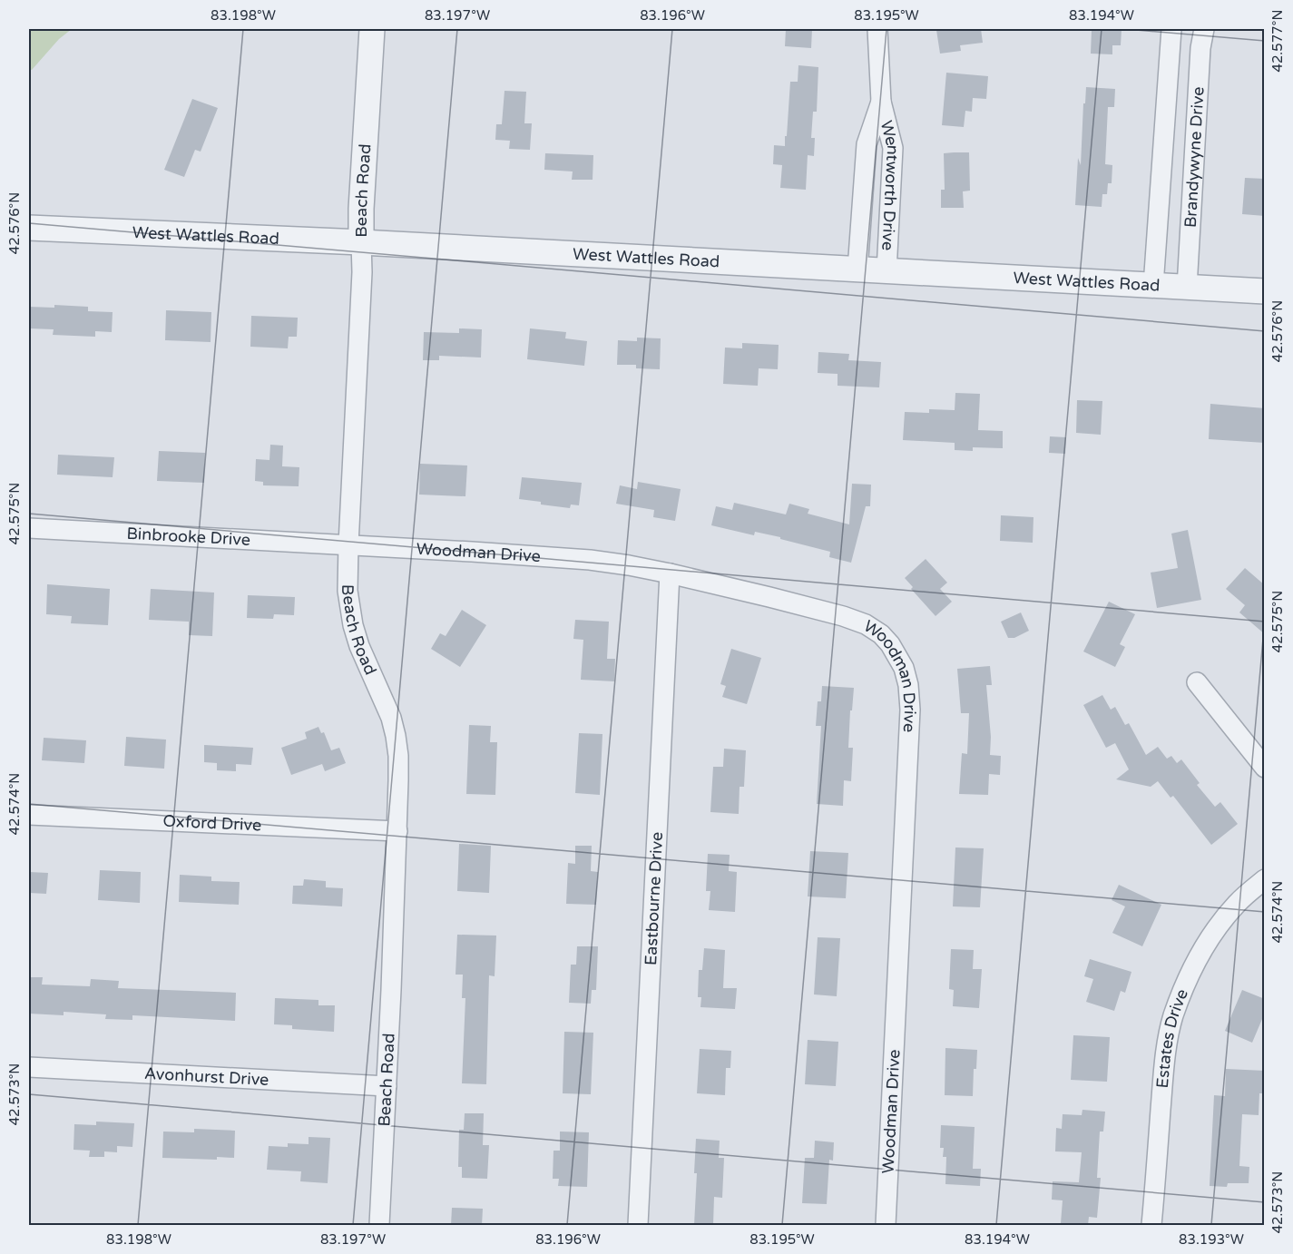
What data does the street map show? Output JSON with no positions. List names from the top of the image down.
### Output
{
  "streets": {
    "street": [
      "Brandywyne Drive",
      "Wentworth Drive",
      "Beach Road",
      "West Wattles Road",
      "Binbrooke Drive",
      "Woodman Drive",
      "Oxford Drive",
      "Eastbourne Drive",
      "Estates Drive",
      "Avonhurst Drive"
    ]
  },
  "crossings": [
    ["Brandywyne Drive", "West Wattles Road"],
    ["Wentworth Drive", "West Wattles Road"],
    ["Beach Road", "West Wattles Road"],
    ["Beach Road", "Binbrooke Drive"],
    ["Beach Road", "Woodman Drive"],
    ["Beach Road", "Oxford Drive"],
    ["Beach Road", "Avonhurst Drive"],
    ["Binbrooke Drive", "Woodman Drive"],
    ["Woodman Drive", "Eastbourne Drive"]
  ],
  "coordinates": [
    "83.198°W",
    "83.197°W",
    "83.196°W",
    "83.195°W",
    "83.194°W",
    "42.577°N",
    "42.576°N",
    "42.575°N",
    "42.574°N",
    "42.573°N",
    "83.193°W"
  ]
}
